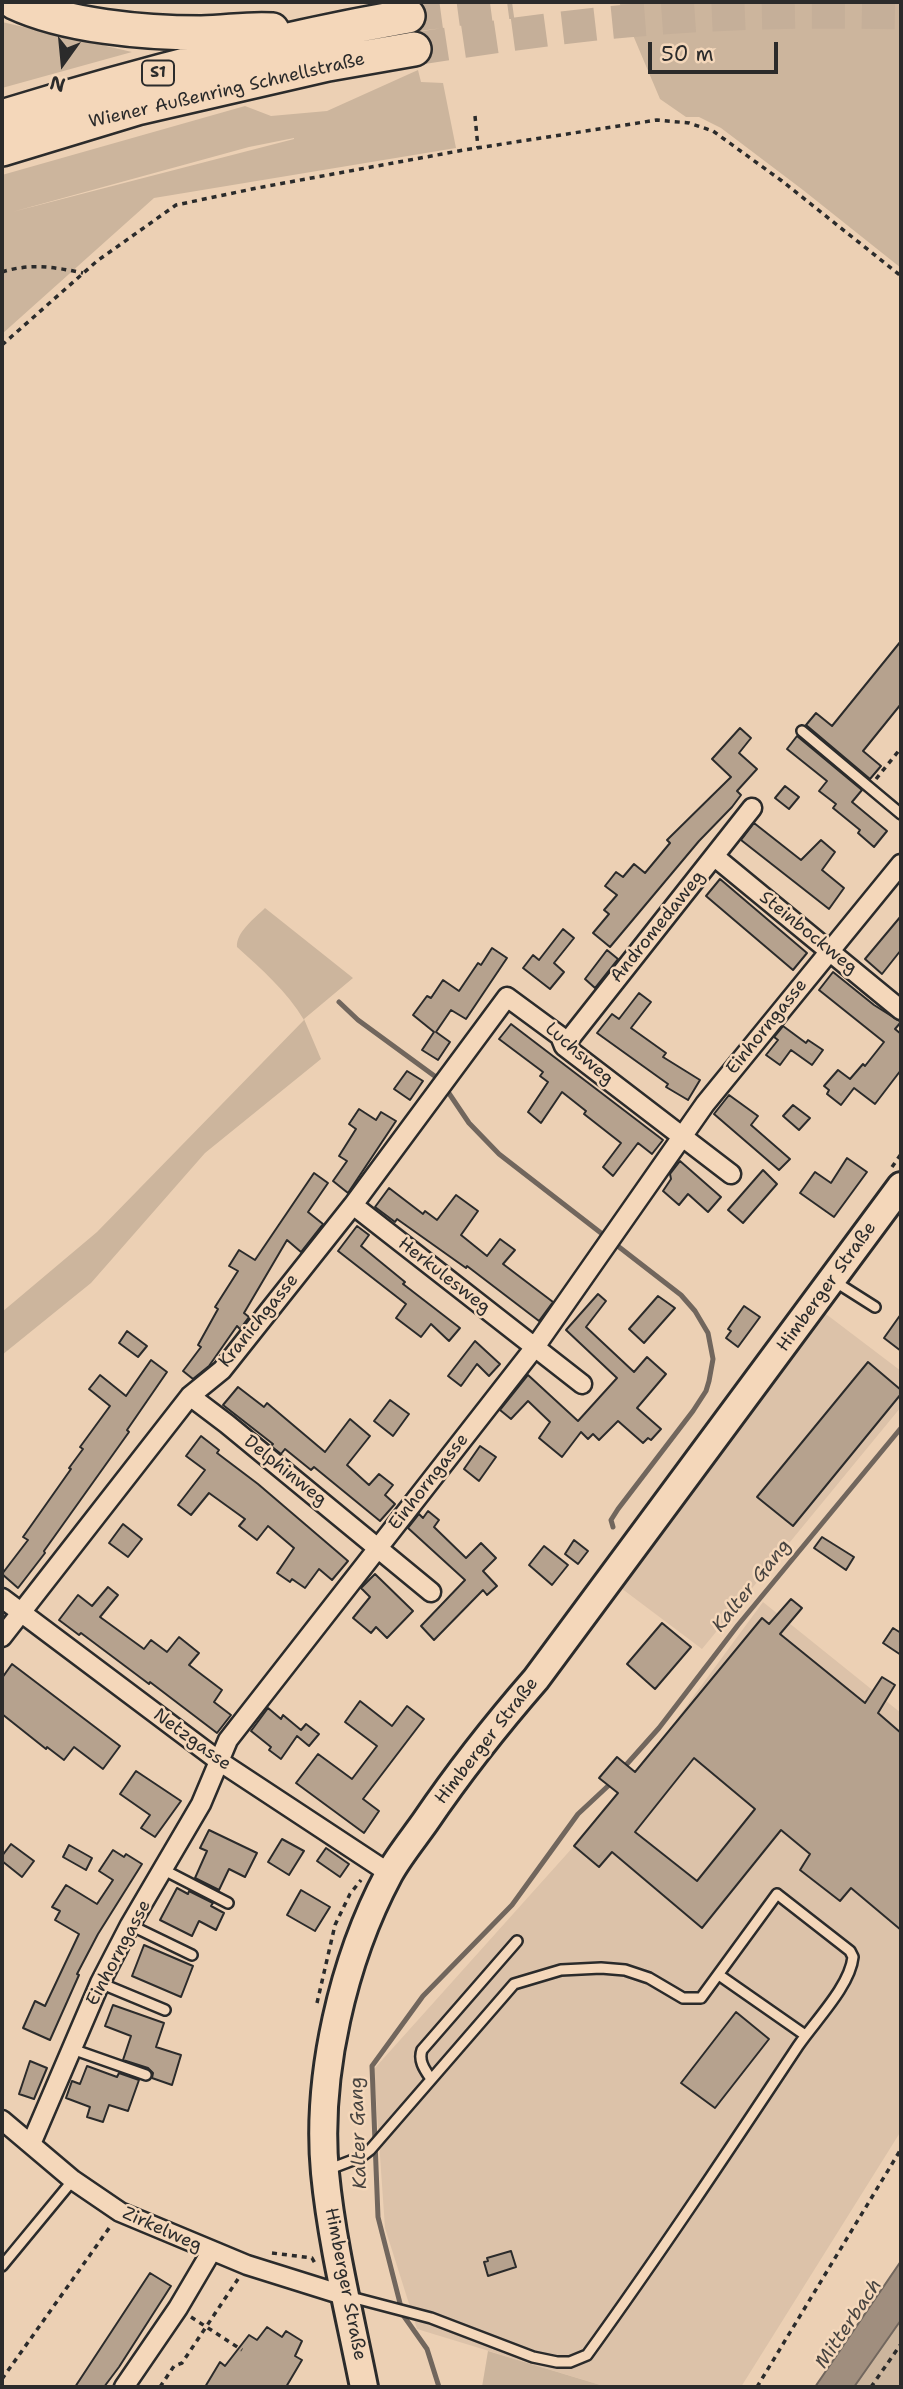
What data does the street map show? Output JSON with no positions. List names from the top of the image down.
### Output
{
  "streets": {
    "highway": ["S1", "Wiener Außenring Schnellstraße"],
    "main road": ["Himberger Straße"],
    "street": [
      "Andromedaweg",
      "Steinbockweg",
      "Einhorngasse",
      "Luchsweg",
      "Herkulesweg",
      "Kranichgasse",
      "Delphinweg",
      "Netzgasse",
      "Zirkelweg"
    ]
  },
  "crossings": [
    ["Andromedaweg", "Steinbockweg"],
    ["Andromedaweg", "Luchsweg"],
    ["Steinbockweg", "Einhorngasse"],
    ["Einhorngasse", "Luchsweg"],
    ["Einhorngasse", "Herkulesweg"],
    ["Einhorngasse", "Delphinweg"],
    ["Einhorngasse", "Netzgasse"],
    ["Einhorngasse", "Zirkelweg"],
    ["Luchsweg", "Kranichgasse"],
    ["Herkulesweg", "Kranichgasse"],
    ["Himberger Straße", "Netzgasse"],
    ["Himberger Straße", "Zirkelweg"],
    ["Kranichgasse", "Delphinweg"],
    ["Kranichgasse", "Netzgasse"]
  ],
  "water": ["Kalter Gang", "Mitterbach"],
  "scale_bar": "50 m",
  "north": "bottom"
}
